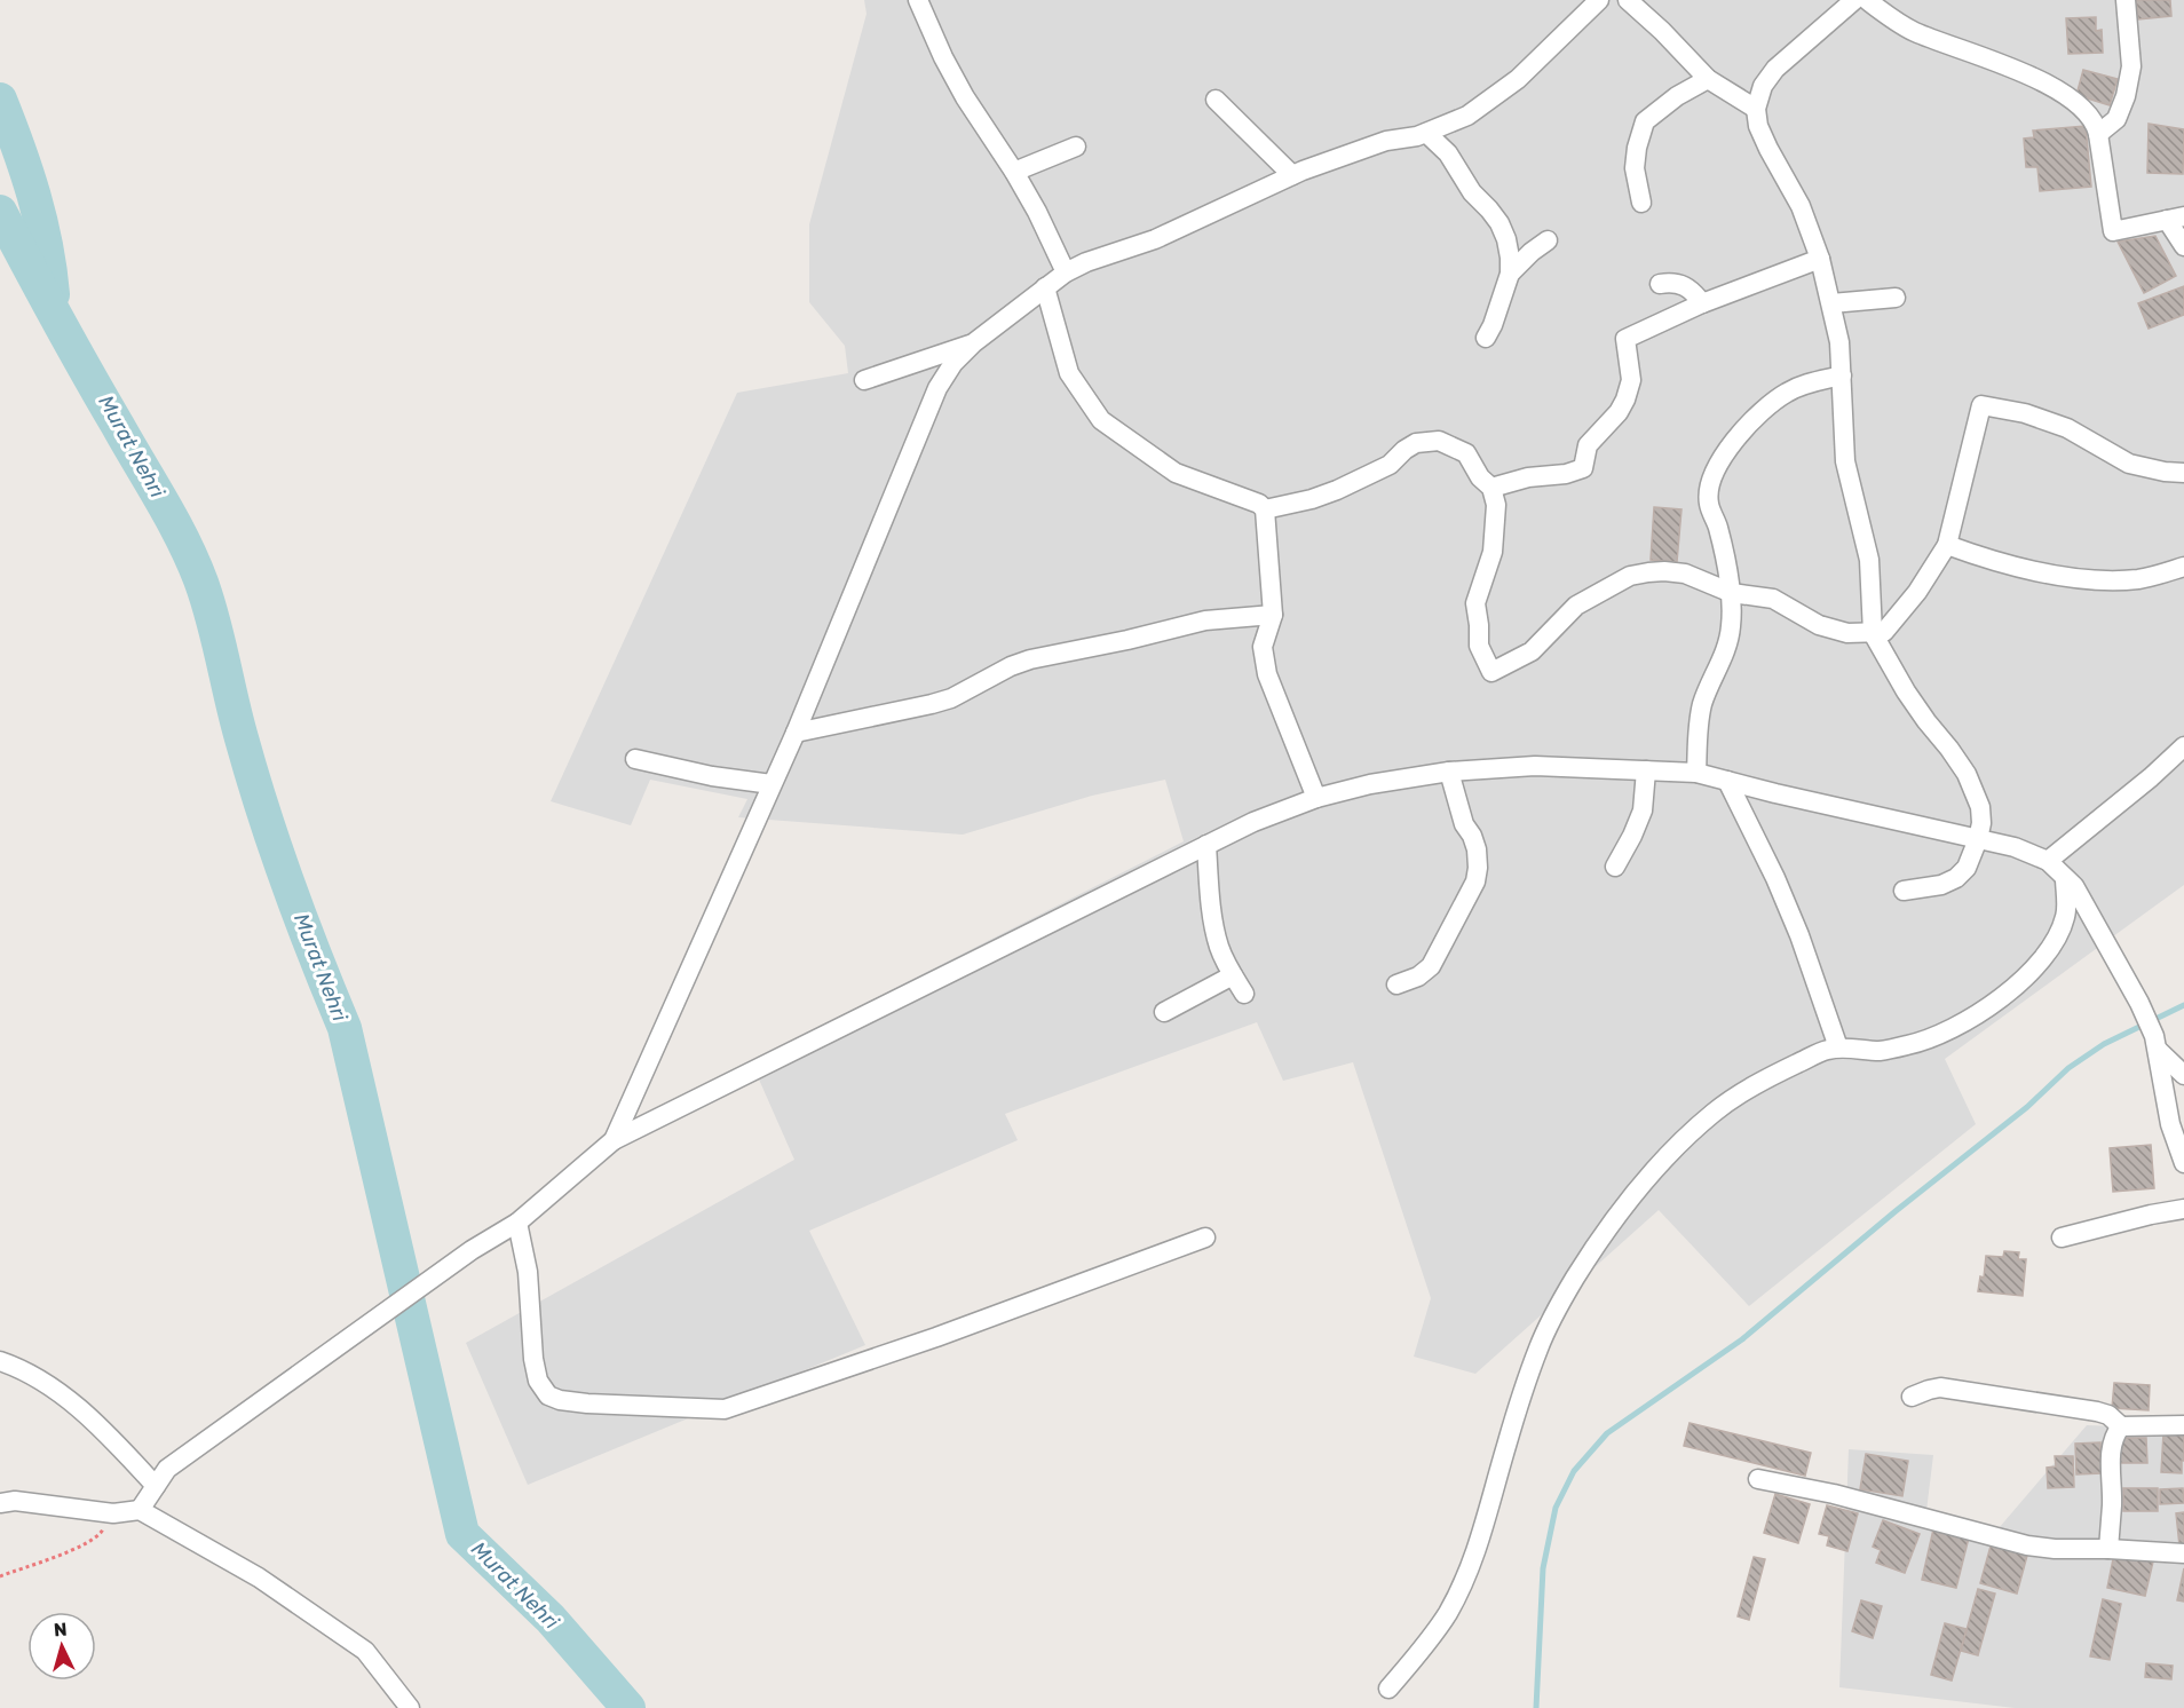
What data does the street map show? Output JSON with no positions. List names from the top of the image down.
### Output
{
  "water": ["Murat Nehri"],
  "north": "top"
}
